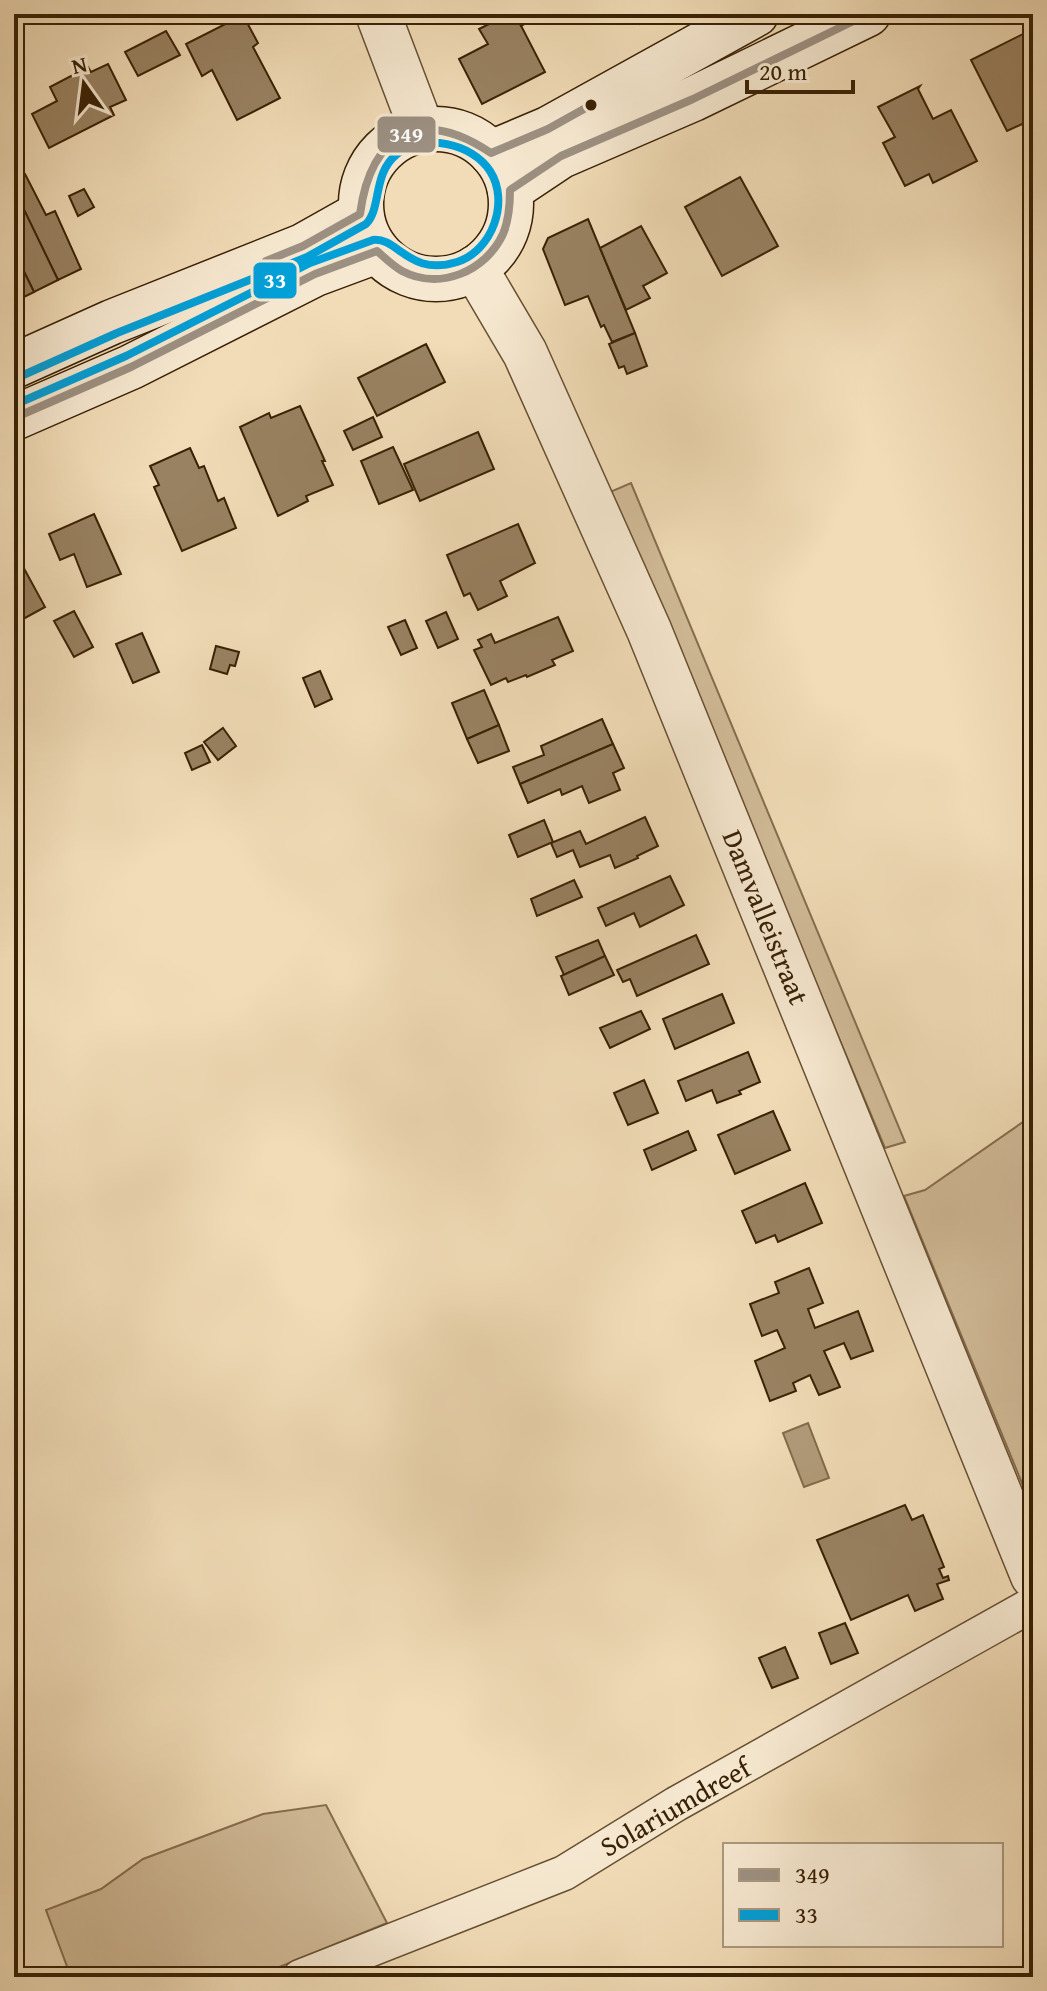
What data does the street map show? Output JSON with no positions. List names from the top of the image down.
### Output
{
  "streets": {
    "main road": ["Damvalleistraat"],
    "street": ["Solariumdreef"]
  },
  "lines": ["transit line 349", "transit line 33"],
  "legend": ["349", "33"],
  "scale_bar": "20 m",
  "north": "top"
}
